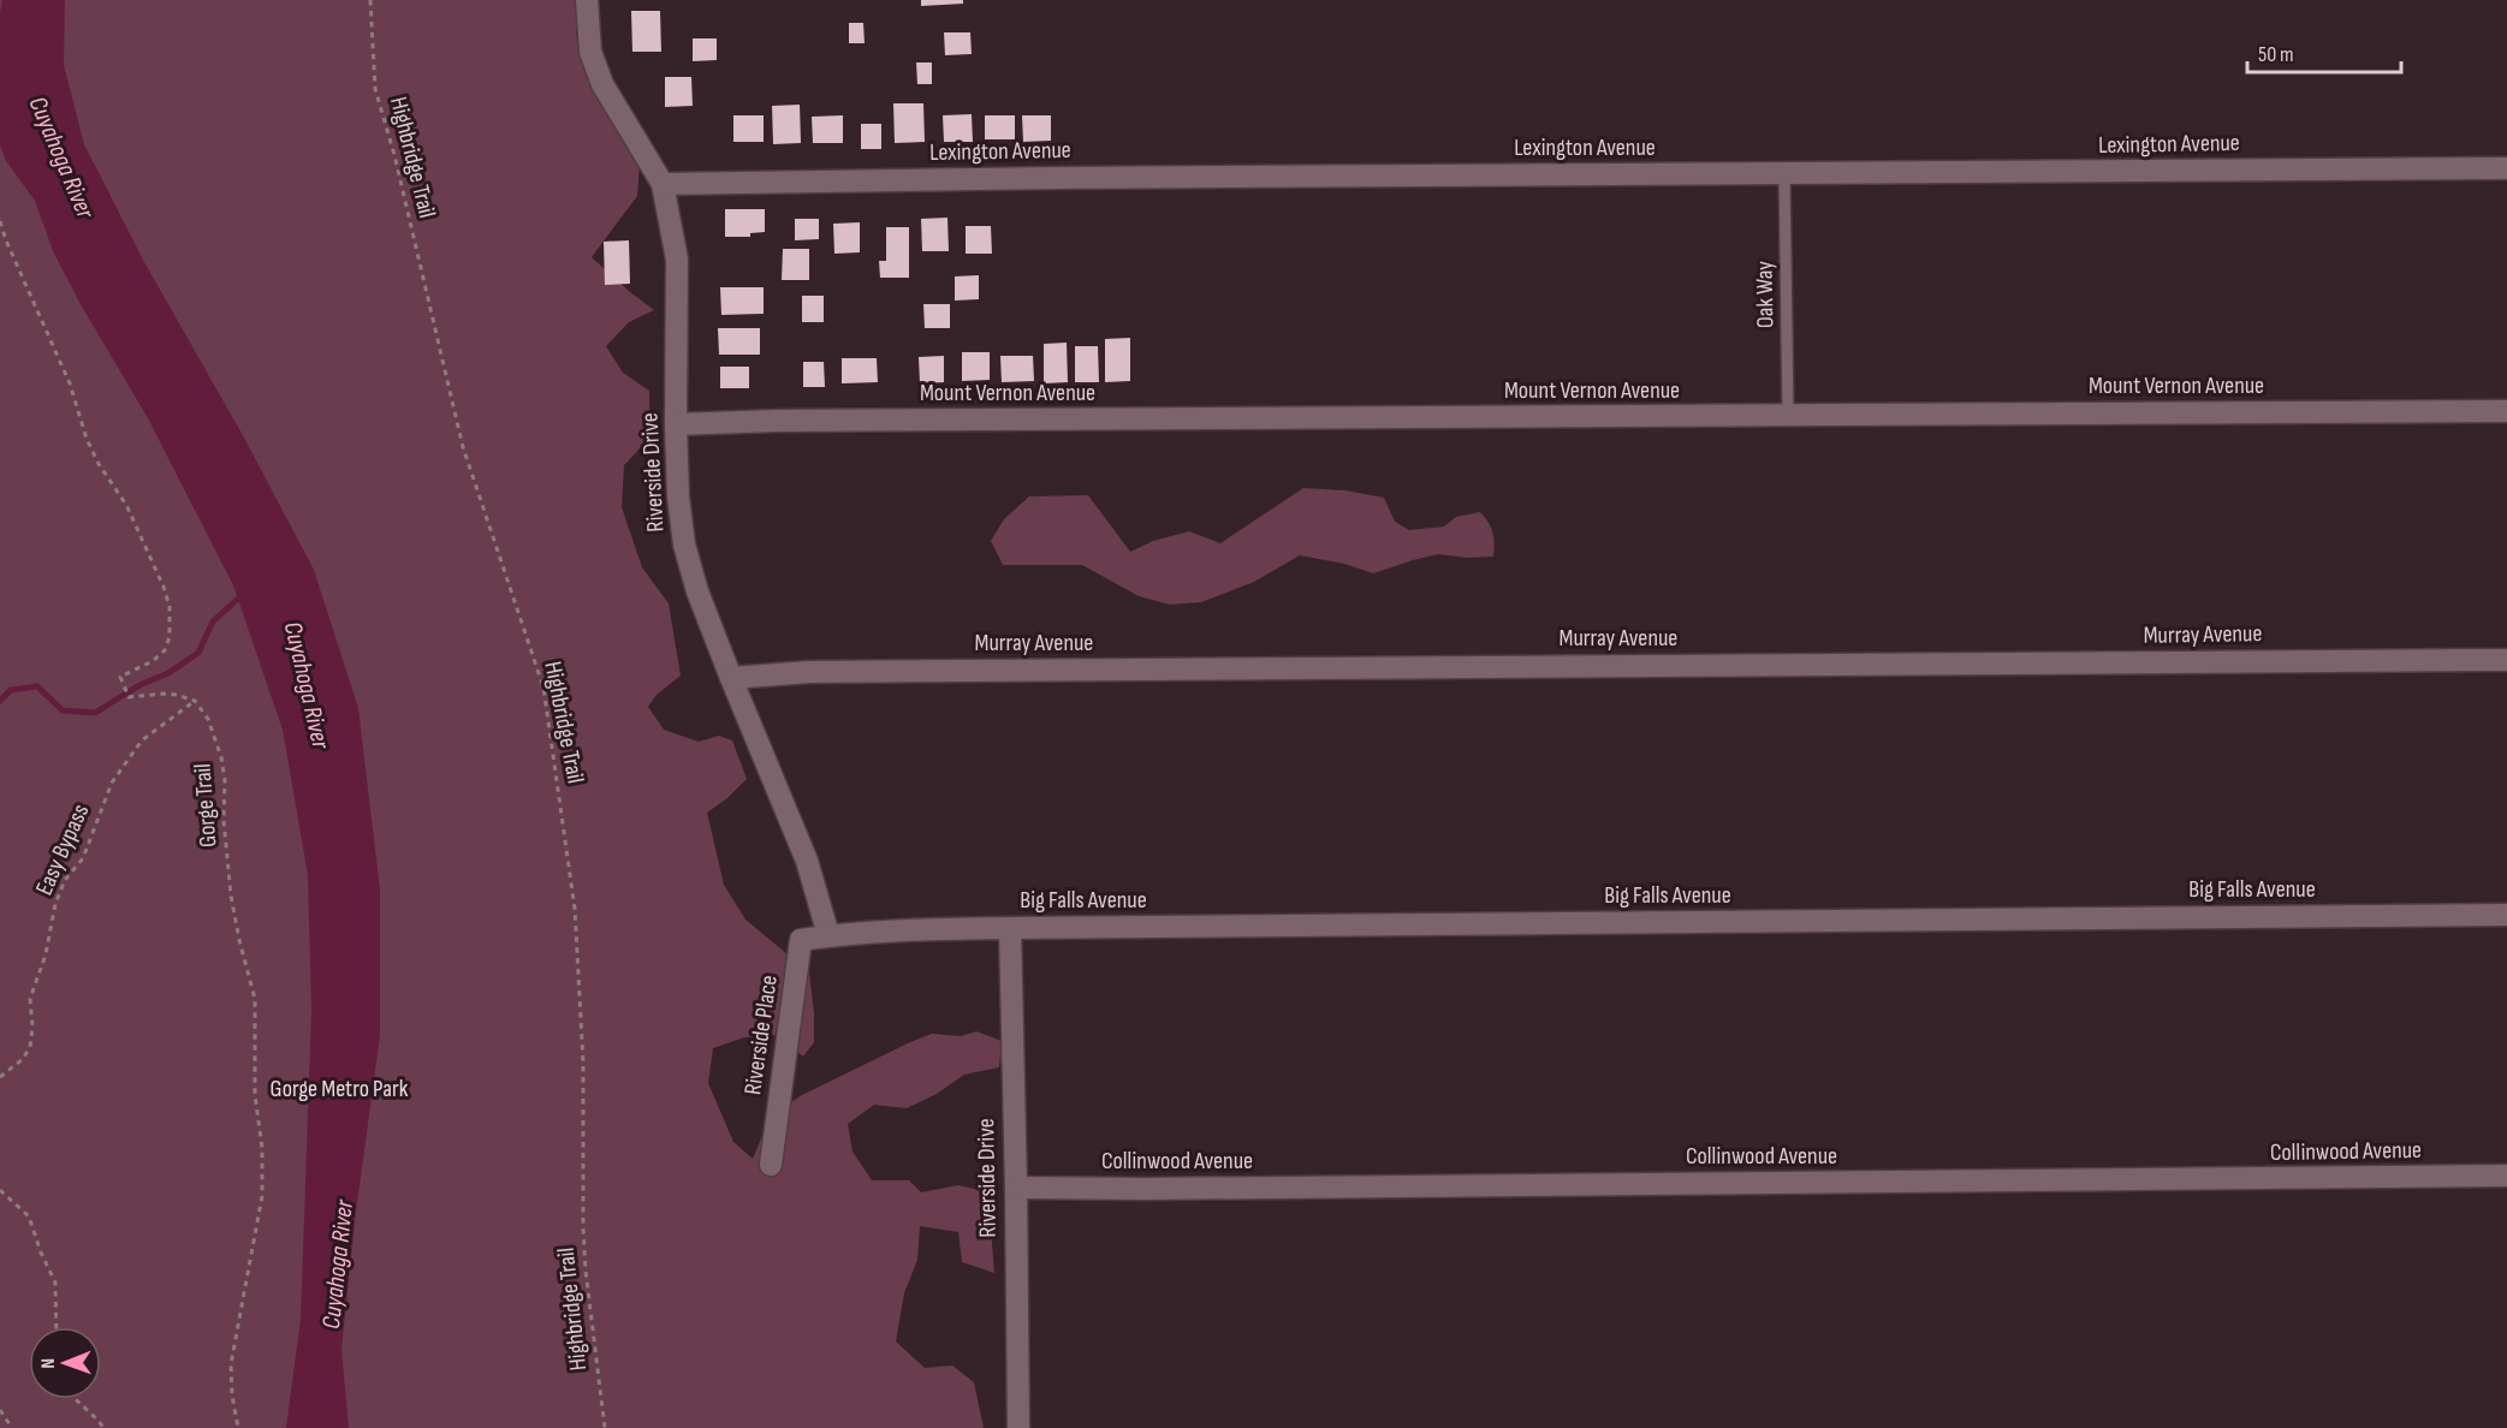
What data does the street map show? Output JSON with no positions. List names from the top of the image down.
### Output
{
  "streets": {
    "street": [
      "Lexington Avenue",
      "Mount Vernon Avenue",
      "Riverside Drive",
      "Murray Avenue",
      "Big Falls Avenue",
      "Riverside Place",
      "Collinwood Avenue"
    ],
    "lane": ["Oak Way"],
    "path": ["Highbridge Trail", "Gorge Trail", "Easy Bypass"]
  },
  "crossings": [
    ["Lexington Avenue", "Oak Way"],
    ["Lexington Avenue", "Riverside Drive"],
    ["Oak Way", "Mount Vernon Avenue"],
    ["Mount Vernon Avenue", "Riverside Drive"],
    ["Riverside Drive", "Murray Avenue"],
    ["Riverside Drive", "Big Falls Avenue"],
    ["Riverside Drive", "Riverside Place"],
    ["Riverside Drive", "Collinwood Avenue"],
    ["Gorge Trail", "Easy Bypass"],
    ["Big Falls Avenue", "Riverside Place"]
  ],
  "water": ["Cuyahoga River"],
  "parks": ["Gorge Metro Park"],
  "scale_bar": "50 m",
  "north": "left"
}
